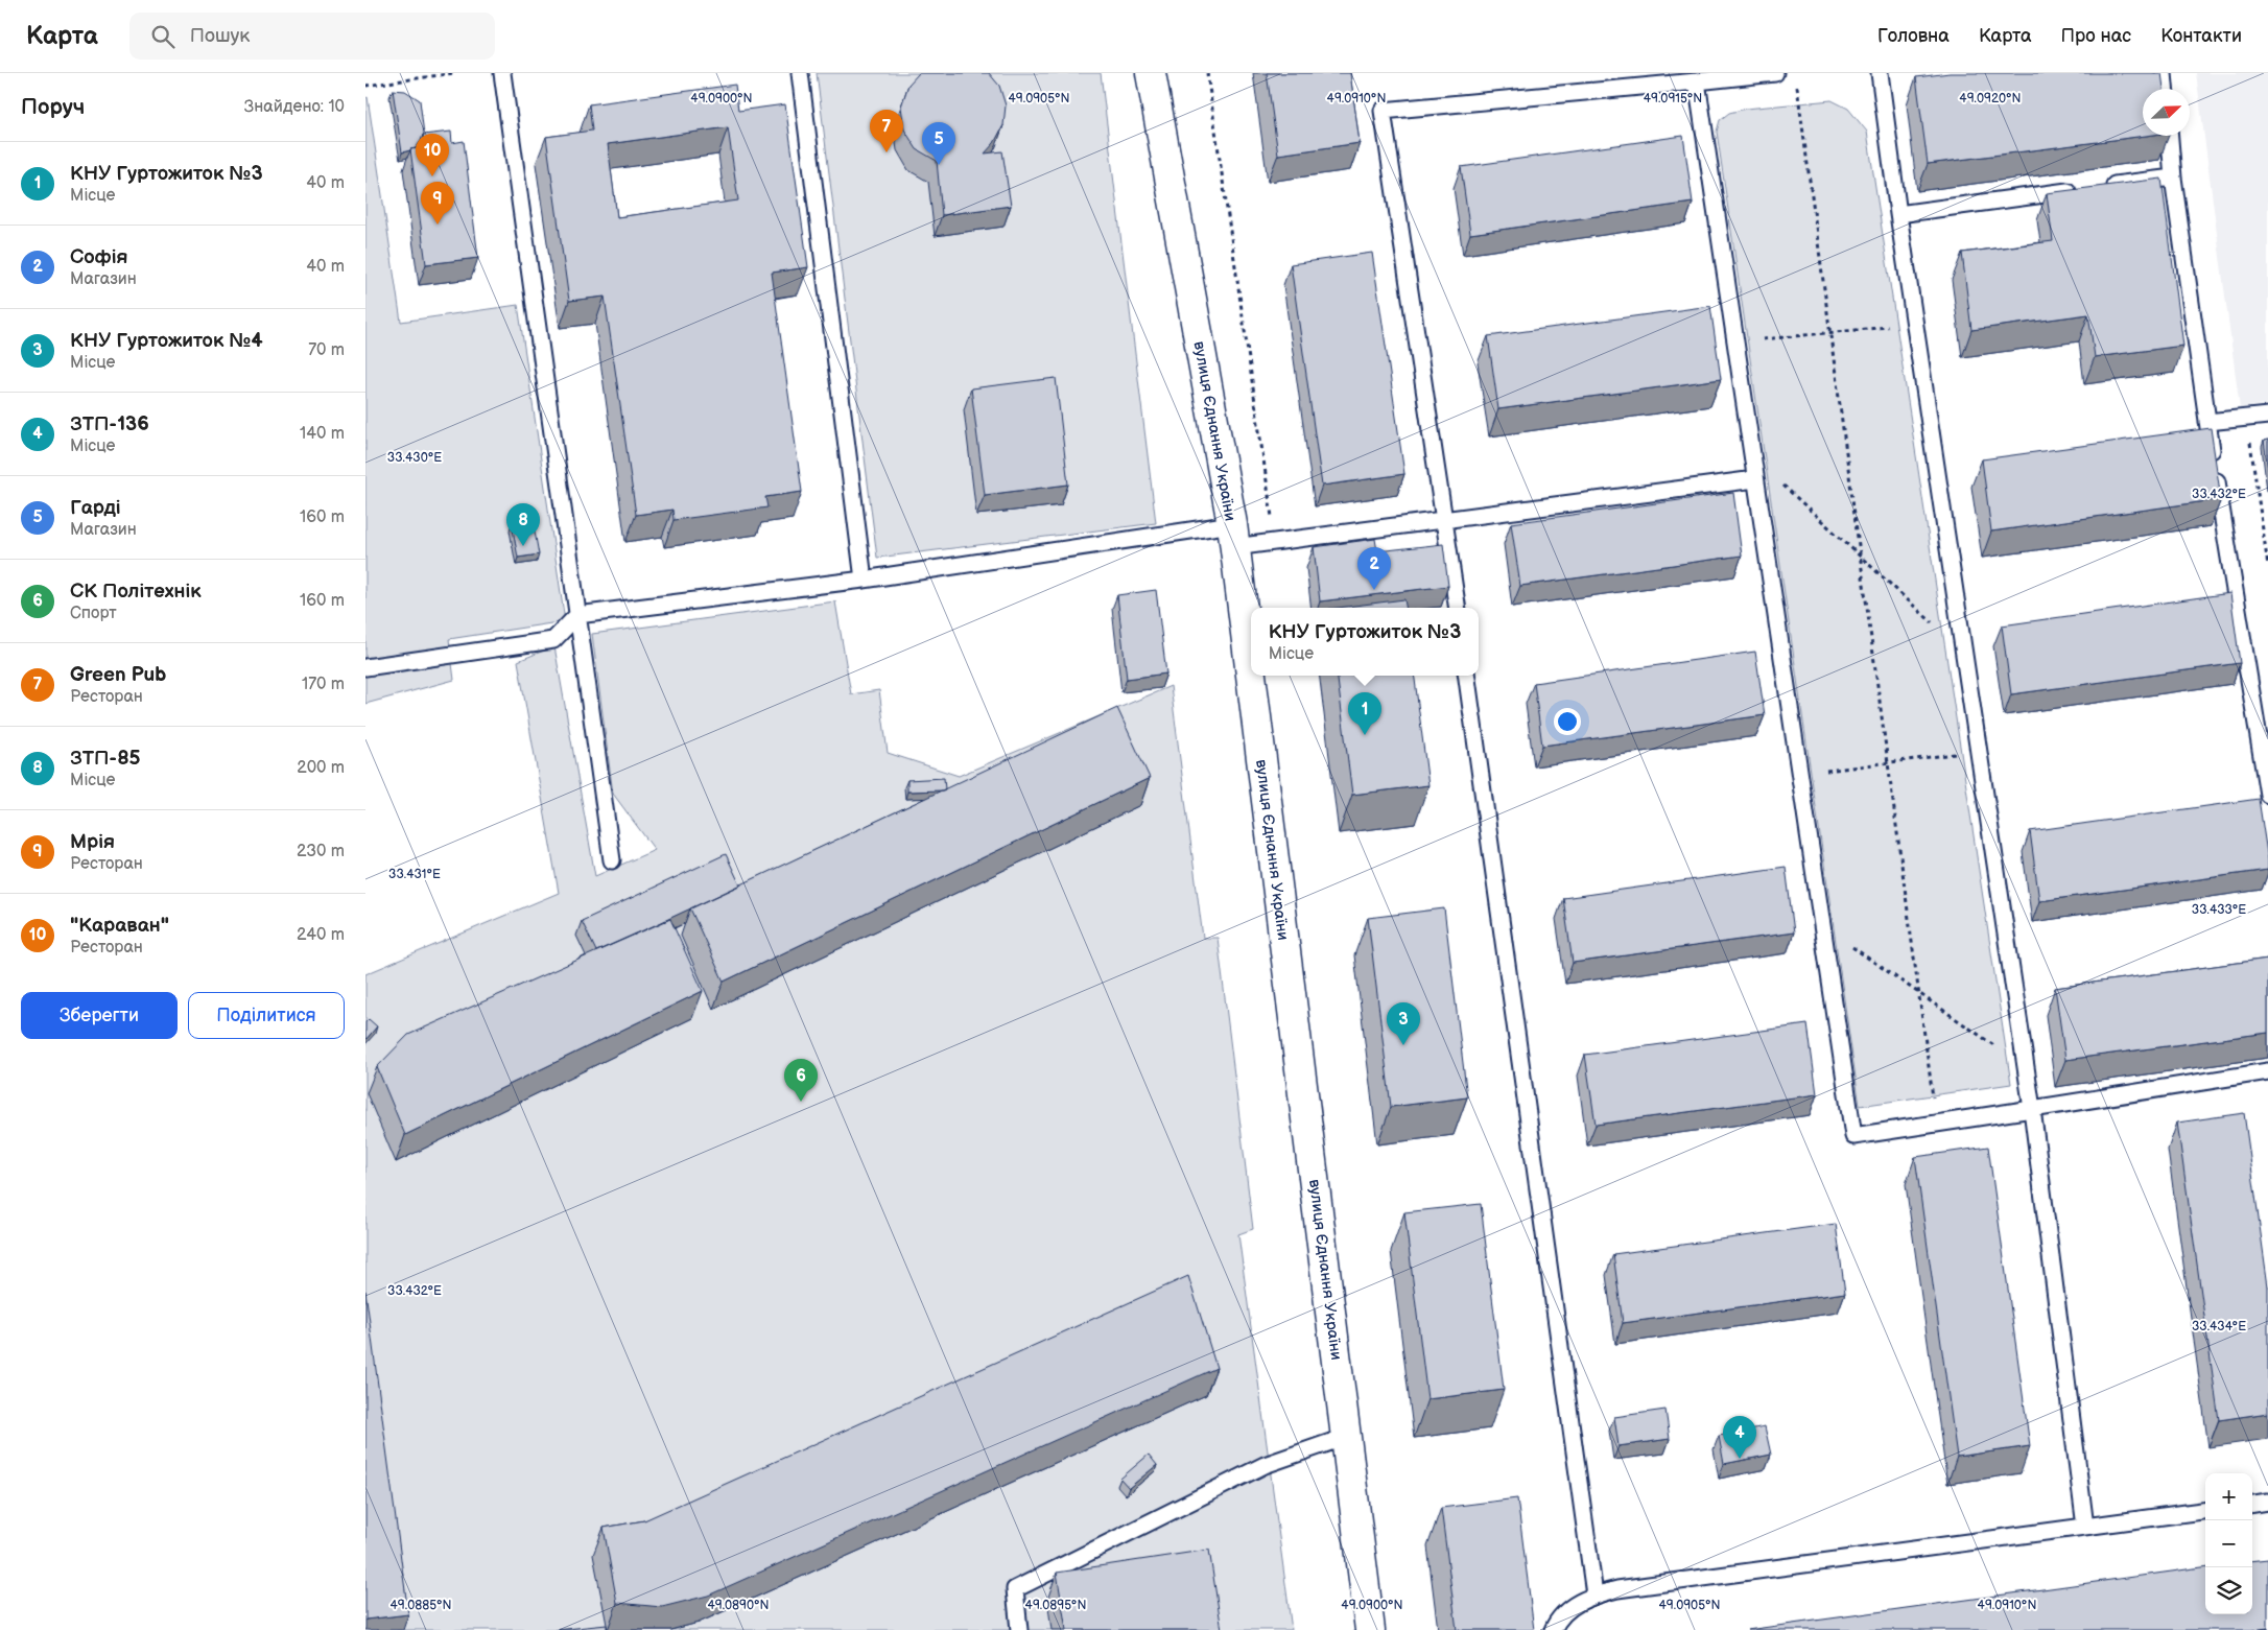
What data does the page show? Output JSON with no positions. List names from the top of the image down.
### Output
{
  "streets": {
    "street": ["вулиця Єднання України"]
  },
  "north": "top right",
  "page": {
    "header": "Карта",
    "search": "Пошук",
    "nav": [
      "Головна",
      "Карта",
      "Про нас",
      "Контакти"
    ],
    "heading": ["Поруч", "Знайдено: 10"],
    "pins": [
      "7",
      "5",
      "10",
      "9",
      "8",
      "2",
      "1",
      "3",
      "6",
      "4"
    ],
    "list": [
      {
        "mark": "1",
        "name": "КНУ Гуртожиток №3",
        "note": "Місце",
        "value": "40 m"
      },
      {
        "mark": "2",
        "name": "Софія",
        "note": "Магазин",
        "value": "40 m"
      },
      {
        "mark": "3",
        "name": "КНУ Гуртожиток №4",
        "note": "Місце",
        "value": "70 m"
      },
      {
        "mark": "4",
        "name": "ЗТП-136",
        "note": "Місце",
        "value": "140 m"
      },
      {
        "mark": "5",
        "name": "Гарді",
        "note": "Магазин",
        "value": "160 m"
      },
      {
        "mark": "6",
        "name": "СК Політехнік",
        "note": "Спорт",
        "value": "160 m"
      },
      {
        "mark": "7",
        "name": "Green Pub",
        "note": "Ресторан",
        "value": "170 m"
      },
      {
        "mark": "8",
        "name": "ЗТП-85",
        "note": "Місце",
        "value": "200 m"
      },
      {
        "mark": "9",
        "name": "Мрія",
        "note": "Ресторан",
        "value": "230 m"
      },
      {
        "mark": "10",
        "name": "\"Караван\"",
        "note": "Ресторан",
        "value": "240 m"
      }
    ],
    "popup": ["КНУ Гуртожиток №3", "Місце"],
    "buttons": ["Зберегти", "Поділитися"],
    "map_buttons": ["+", "−"]
  },
  "coordinates": [
    "49.0900°N",
    "49.0905°N",
    "49.0910°N",
    "49.0915°N",
    "49.0920°N",
    "33.430°E",
    "33.432°E",
    "33.431°E",
    "33.433°E",
    "33.434°E",
    "49.0885°N",
    "49.0890°N",
    "49.0895°N"
  ]
}
